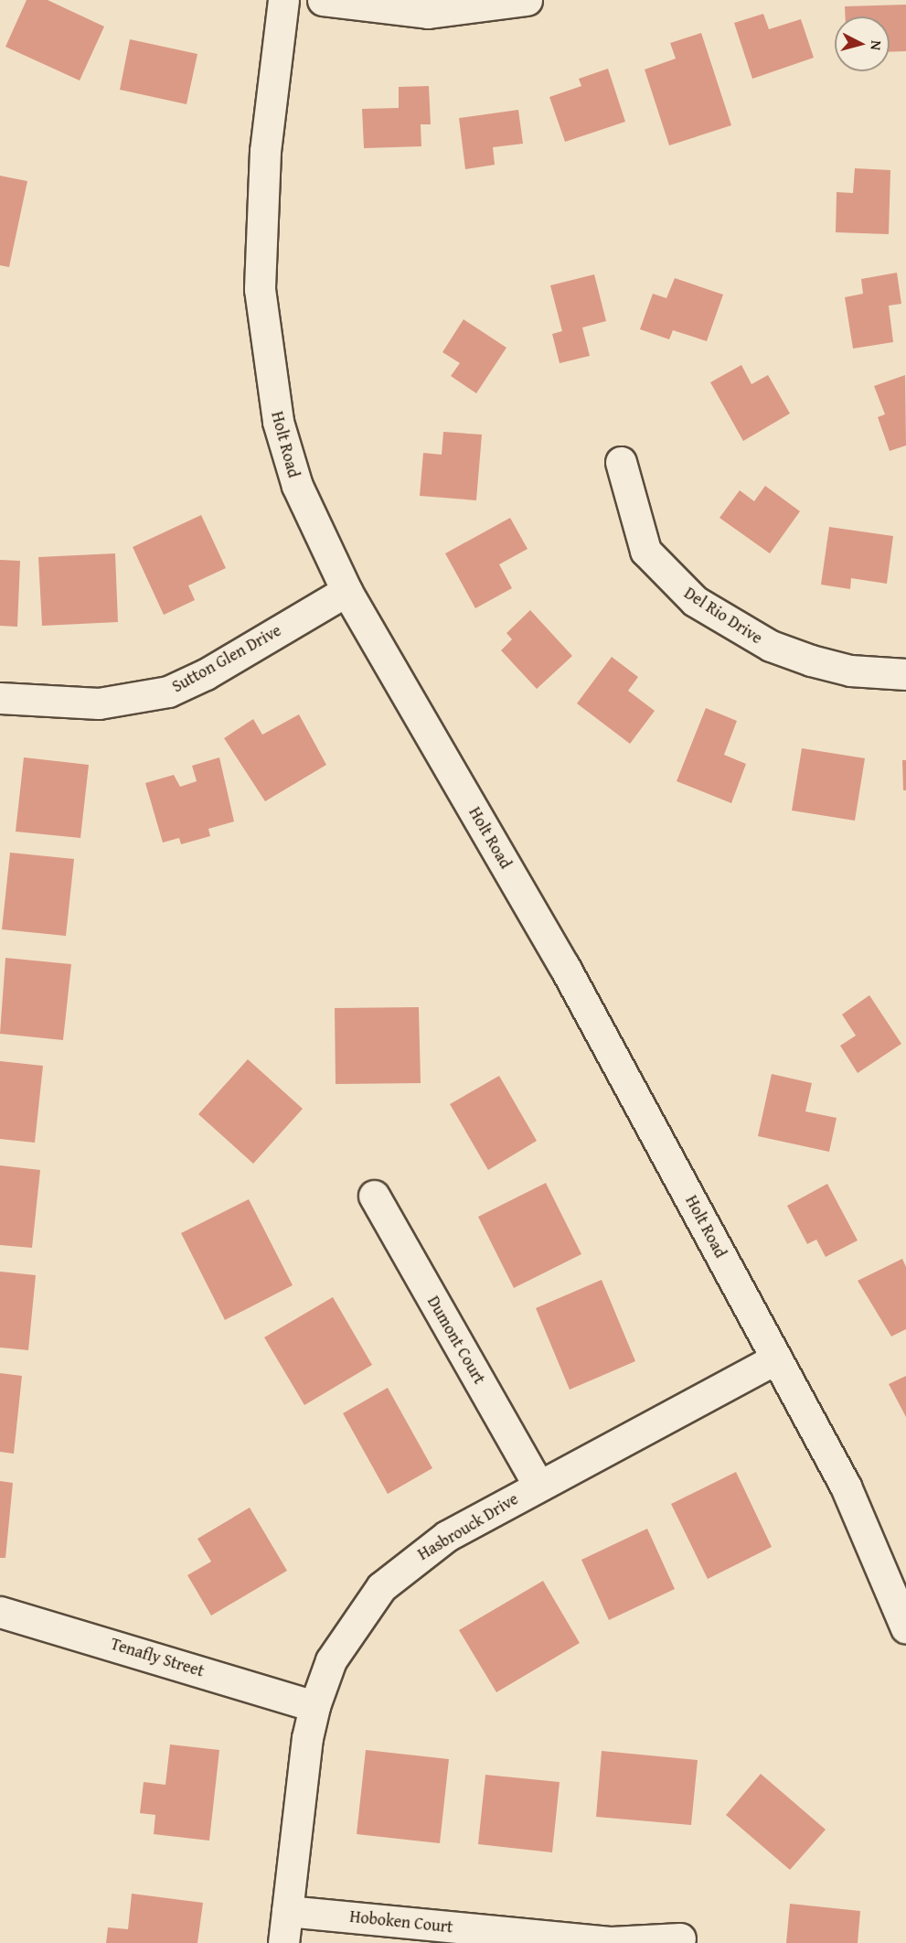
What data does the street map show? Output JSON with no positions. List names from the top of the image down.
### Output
{
  "streets": {
    "street": [
      "Holt Road",
      "Del Rio Drive",
      "Sutton Glen Drive",
      "Dumont Court",
      "Hasbrouck Drive",
      "Tenafly Street",
      "Hoboken Court"
    ]
  },
  "crossings": [
    ["Holt Road", "Sutton Glen Drive"],
    ["Holt Road", "Hasbrouck Drive"],
    ["Dumont Court", "Hasbrouck Drive"],
    ["Hasbrouck Drive", "Tenafly Street"],
    ["Hasbrouck Drive", "Hoboken Court"]
  ],
  "north": "right"
}
